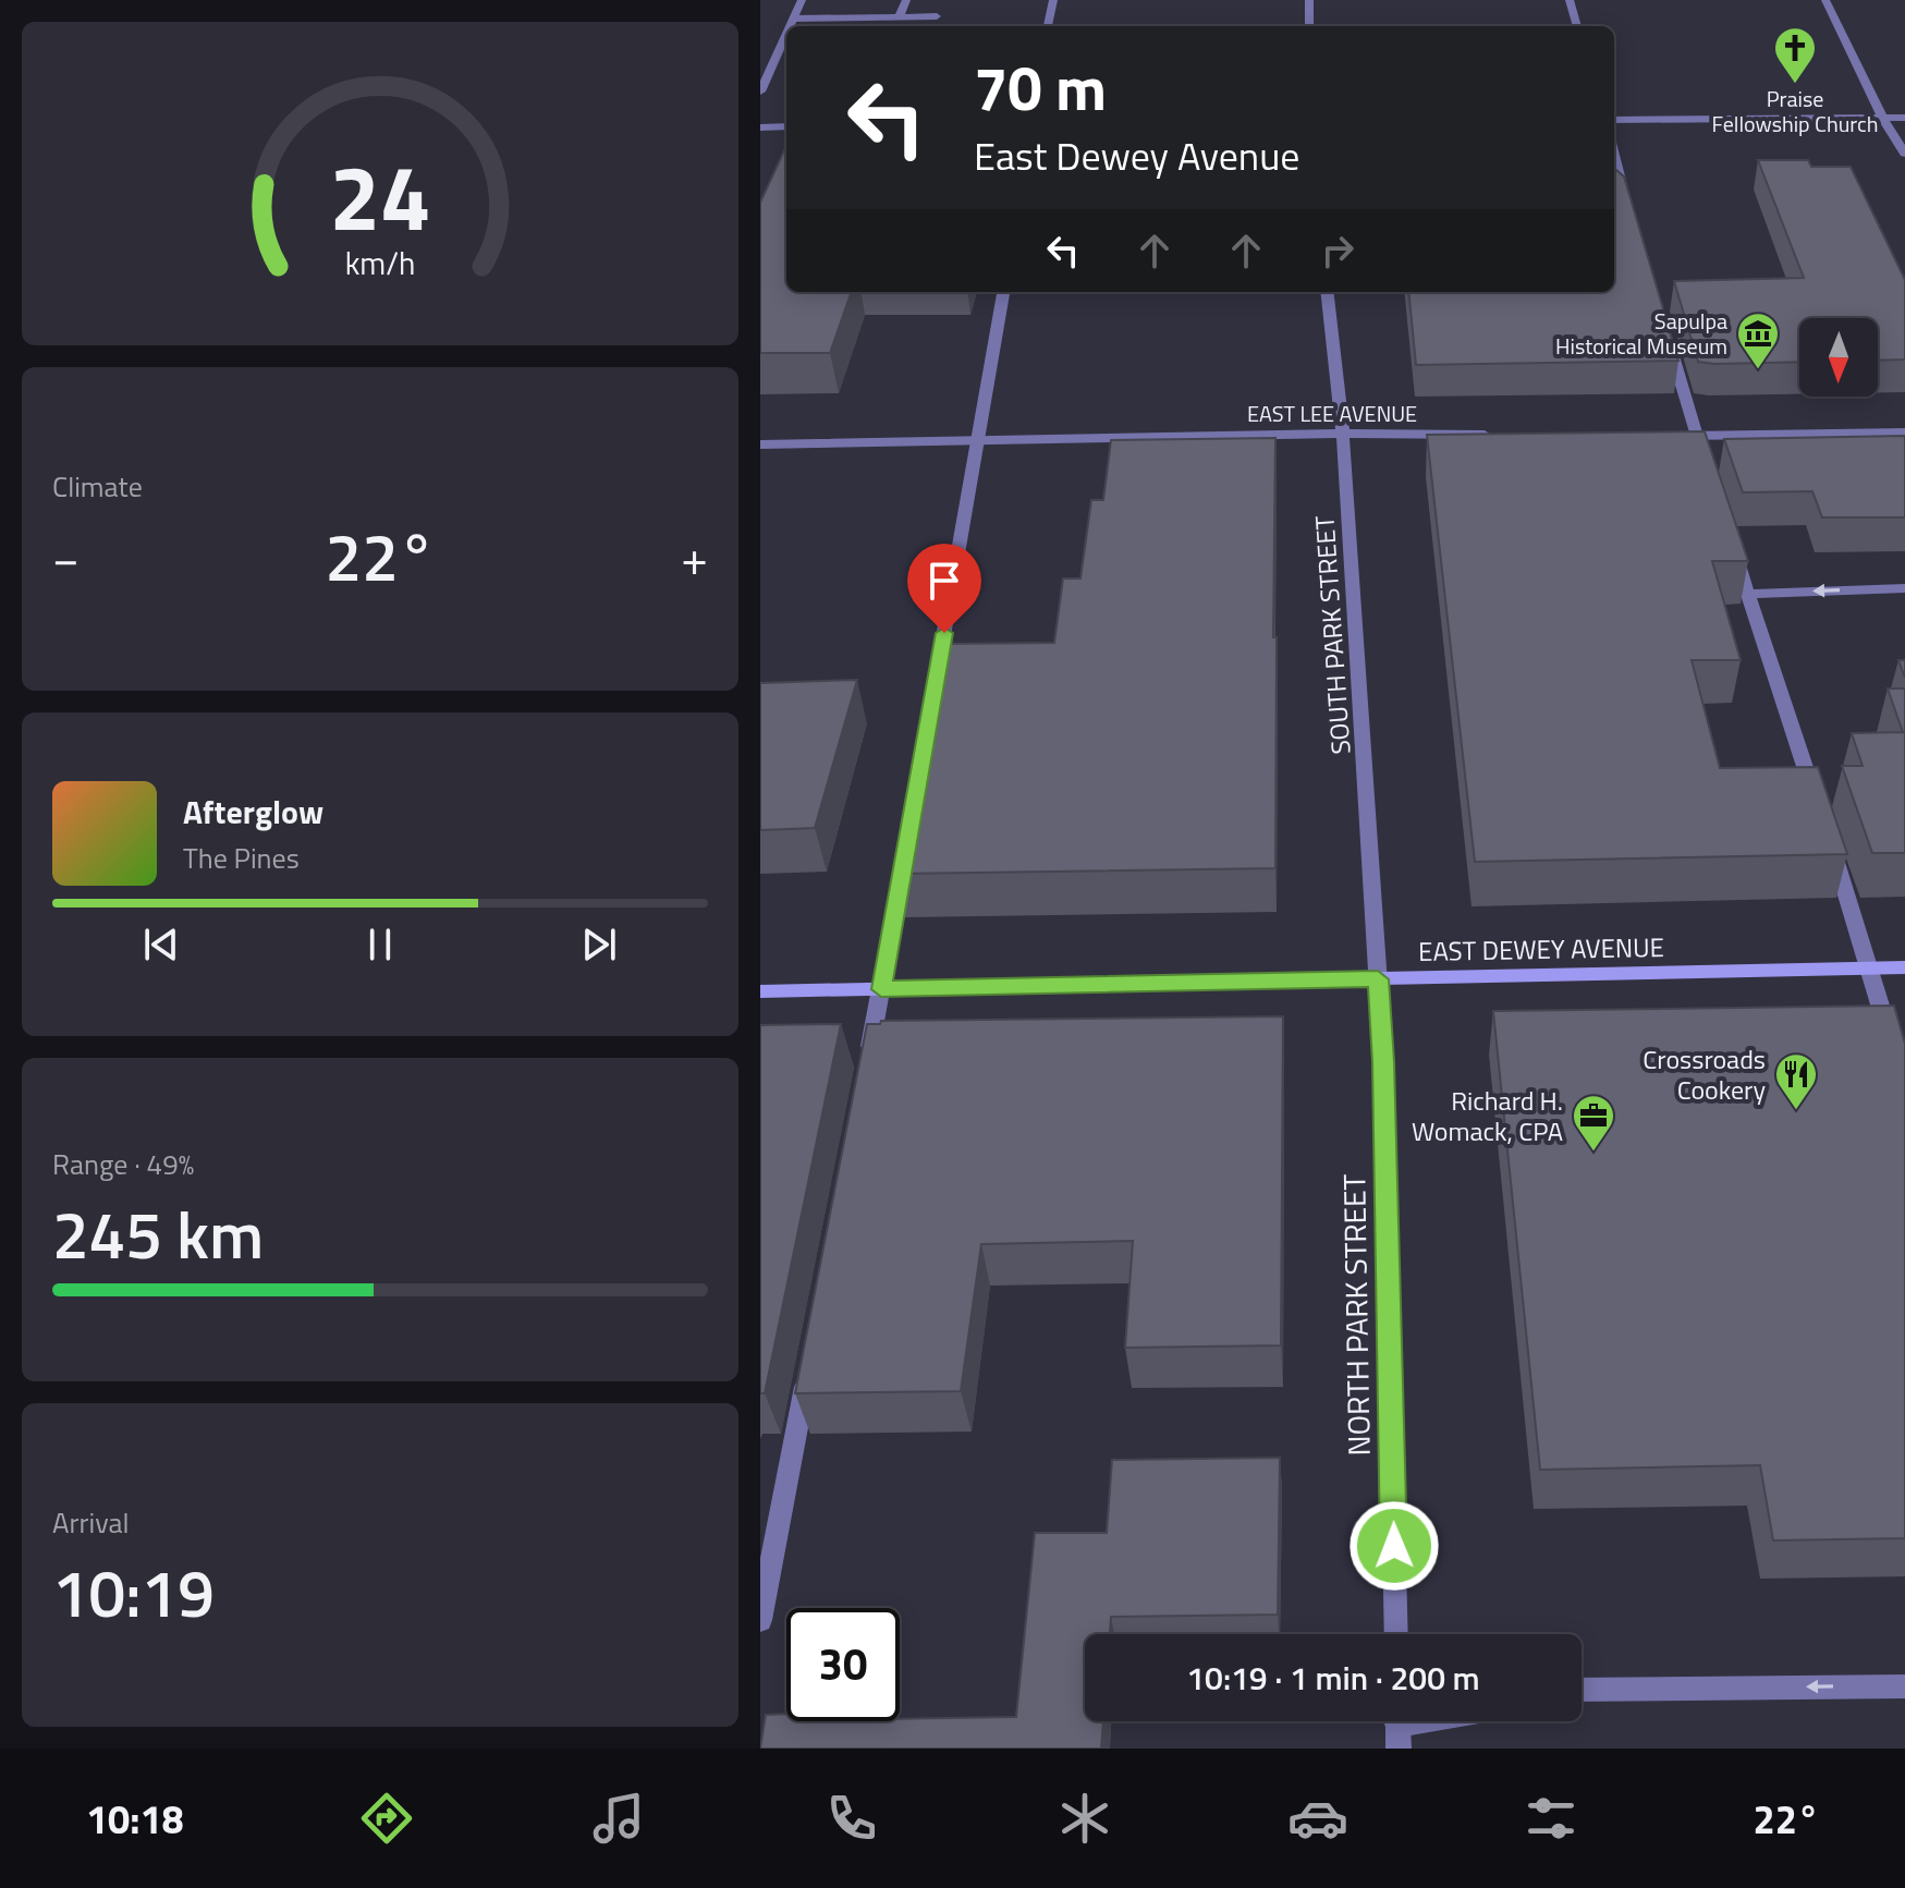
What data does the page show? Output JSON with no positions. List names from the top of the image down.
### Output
{
  "streets": {
    "main road": ["EAST DEWEY AVENUE"],
    "street": ["EAST LEE AVENUE", "SOUTH PARK STREET", "NORTH PARK STREET"]
  },
  "crossings": [
    ["EAST LEE AVENUE", "SOUTH PARK STREET"],
    ["SOUTH PARK STREET", "EAST DEWEY AVENUE"],
    ["SOUTH PARK STREET", "NORTH PARK STREET"],
    ["EAST DEWEY AVENUE", "NORTH PARK STREET"]
  ],
  "places": {
    "church": ["Praise Fellowship Church"],
    "museum": ["Sapulpa Historical Museum"],
    "restaurant": ["Crossroads Cookery"],
    "office": ["Richard H. Womack, CPA"]
  },
  "north": "bottom",
  "page": {
    "turn": ["70 m", "East Dewey Avenue"],
    "tile": [
      "Climate",
      ["Range · 49%", "245 km"],
      ["Arrival", "10:19"]
    ],
    "heat": ["−", "22°", "+"],
    "song": ["Afterglow", "The Pines"],
    "limit": "30",
    "trip": "10:19 · 1 min · 200 m",
    "tabs": ["10:18", "22°"],
    "gauge": ["24", "km/h"]
  }
}
